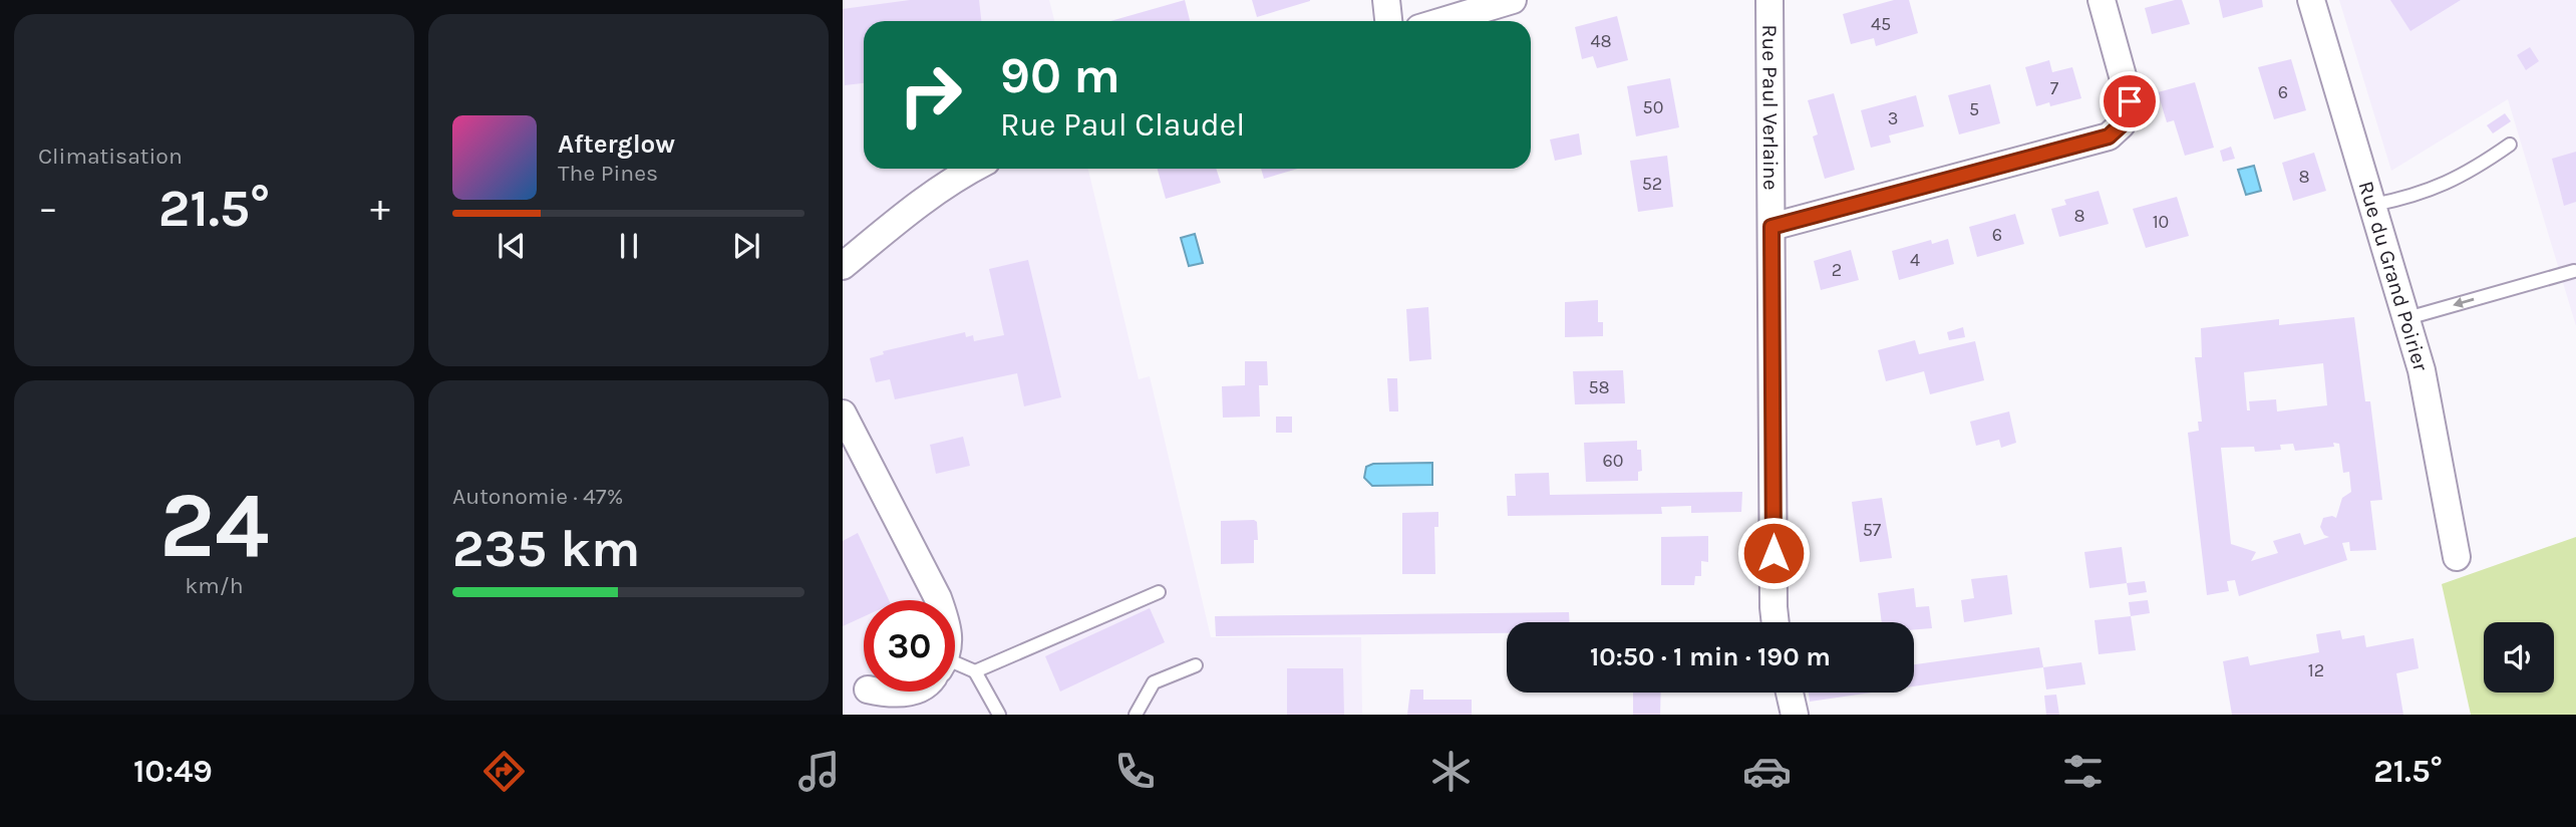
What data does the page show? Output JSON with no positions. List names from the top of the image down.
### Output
{
  "streets": {
    "street": ["Rue Paul Verlaine", "Rue du Grand Poirier"]
  },
  "house_numbers": [
    "45",
    "48",
    "7",
    "6",
    "50",
    "5",
    "3",
    "8",
    "52",
    "8",
    "10",
    "6",
    "4",
    "2",
    "58",
    "60",
    "57",
    "12"
  ],
  "page": {
    "tile": [
      "Climatisation",
      ["24", "km/h"],
      ["Autonomie · 47%", "235 km"]
    ],
    "turn": ["90 m", "Rue Paul Claudel"],
    "song": ["Afterglow", "The Pines"],
    "heat": ["−", "21.5°", "+"],
    "limit": "30",
    "trip": "10:50 · 1 min · 190 m",
    "tabs": ["10:49", "21.5°"]
  }
}
